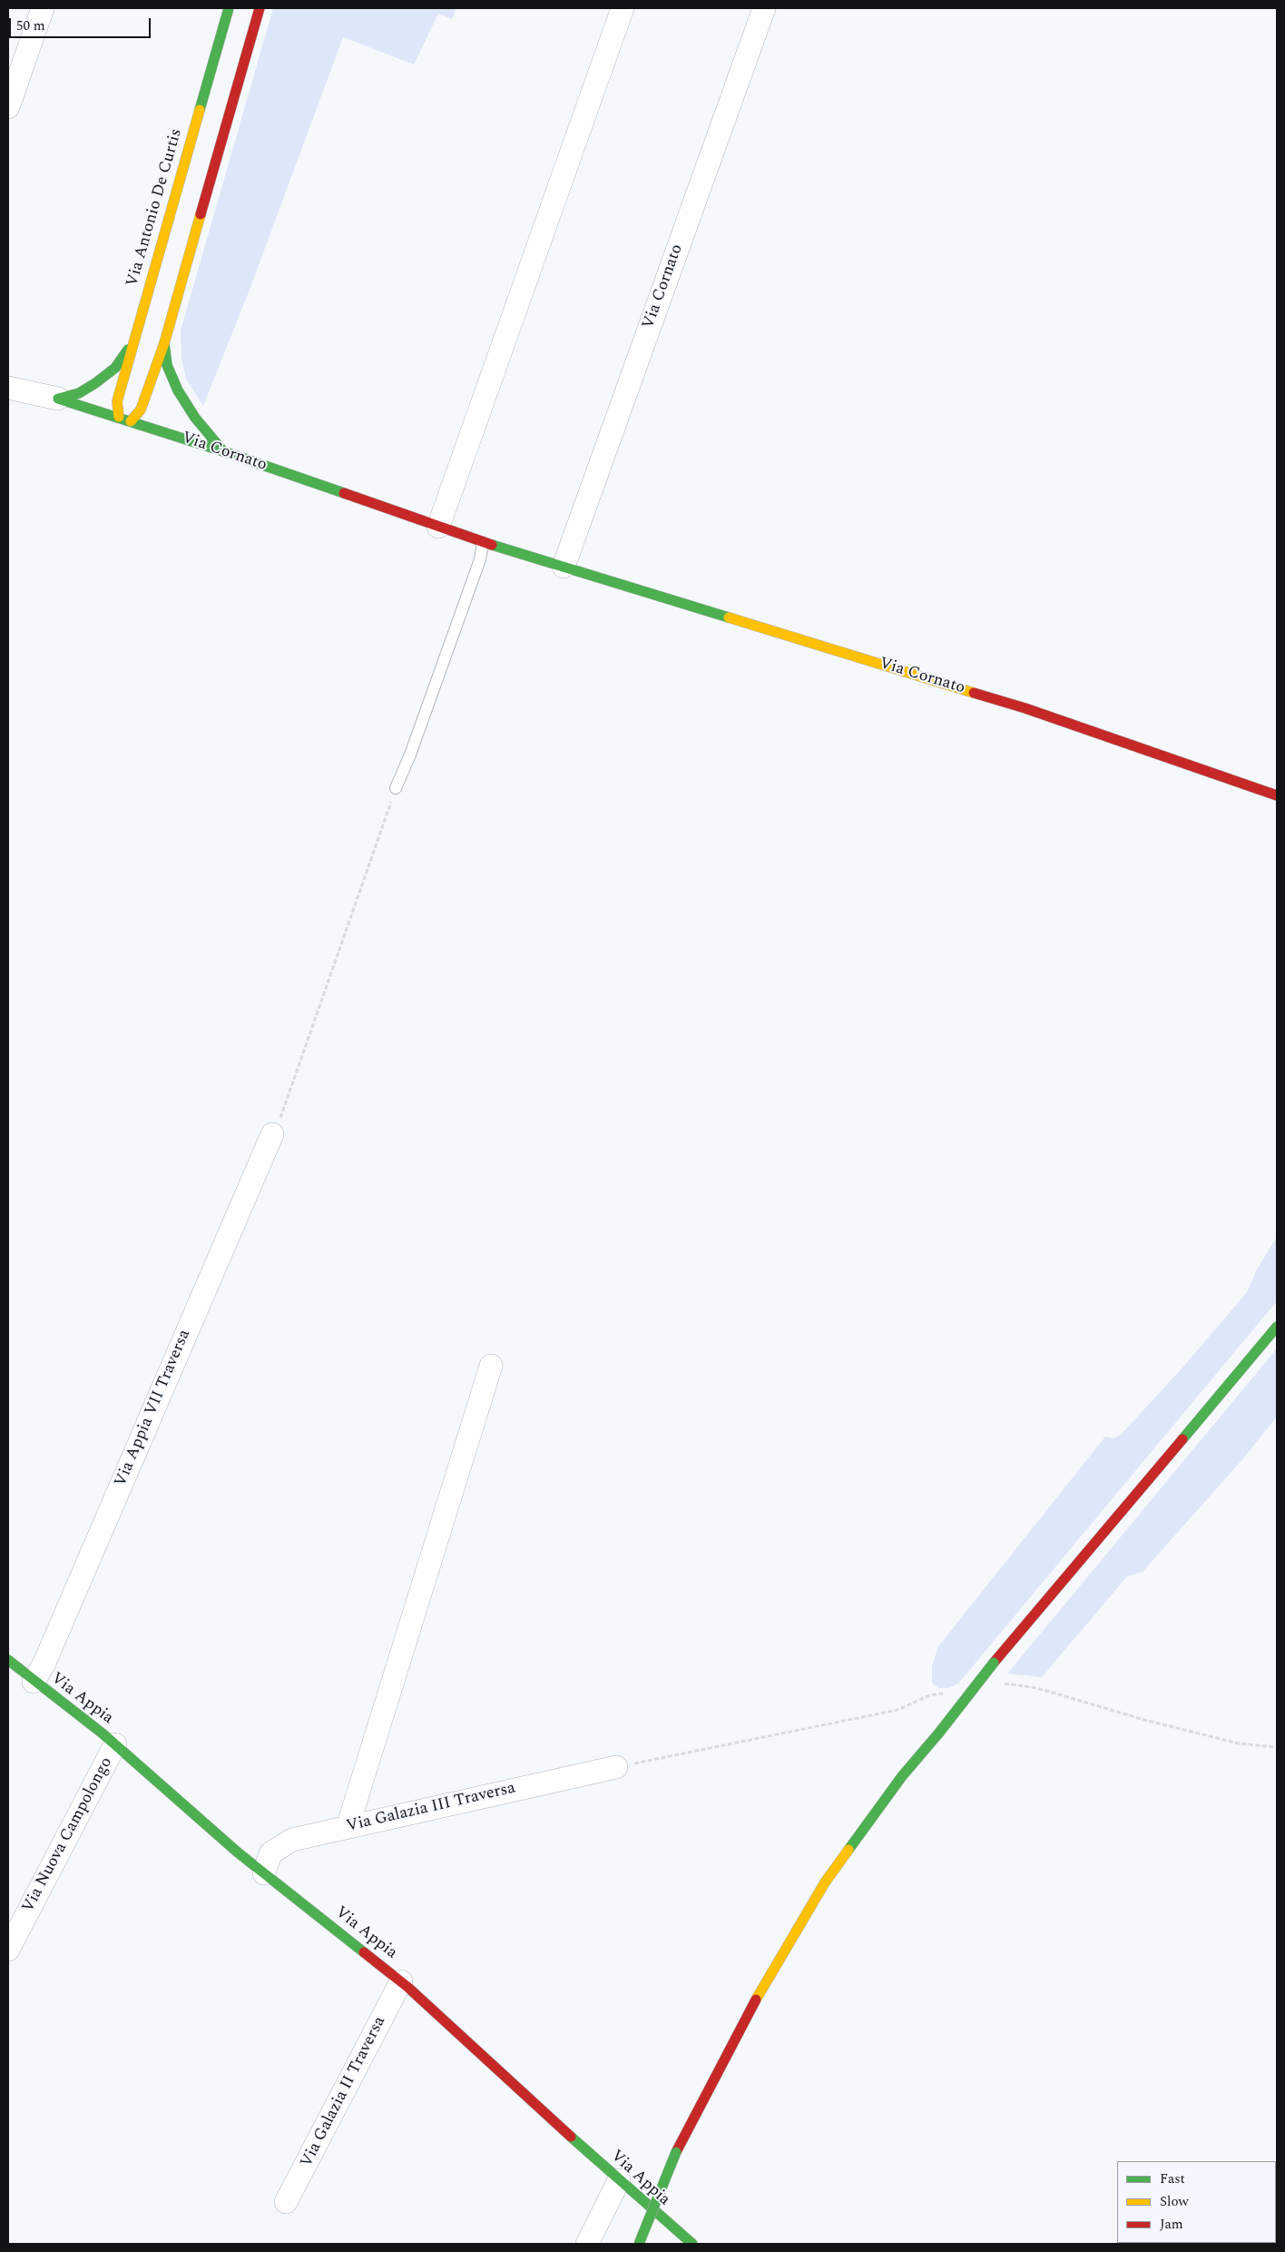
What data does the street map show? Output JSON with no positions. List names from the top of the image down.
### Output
{
  "streets": {
    "main road": ["Via Antonio De Curtis", "Via Cornato", "Via Appia"],
    "street": [
      "Via Appia VII Traversa",
      "Via Galazia III Traversa",
      "Via Nuova Campolongo",
      "Via Galazia II Traversa"
    ]
  },
  "crossings": [
    ["Via Antonio De Curtis", "Via Cornato"],
    ["Via Appia VII Traversa", "Via Appia"],
    ["Via Appia", "Via Galazia III Traversa"],
    ["Via Appia", "Via Nuova Campolongo"],
    ["Via Appia", "Via Galazia II Traversa"]
  ],
  "legend": ["Fast", "Slow", "Jam"],
  "scale_bar": "50 m"
}
